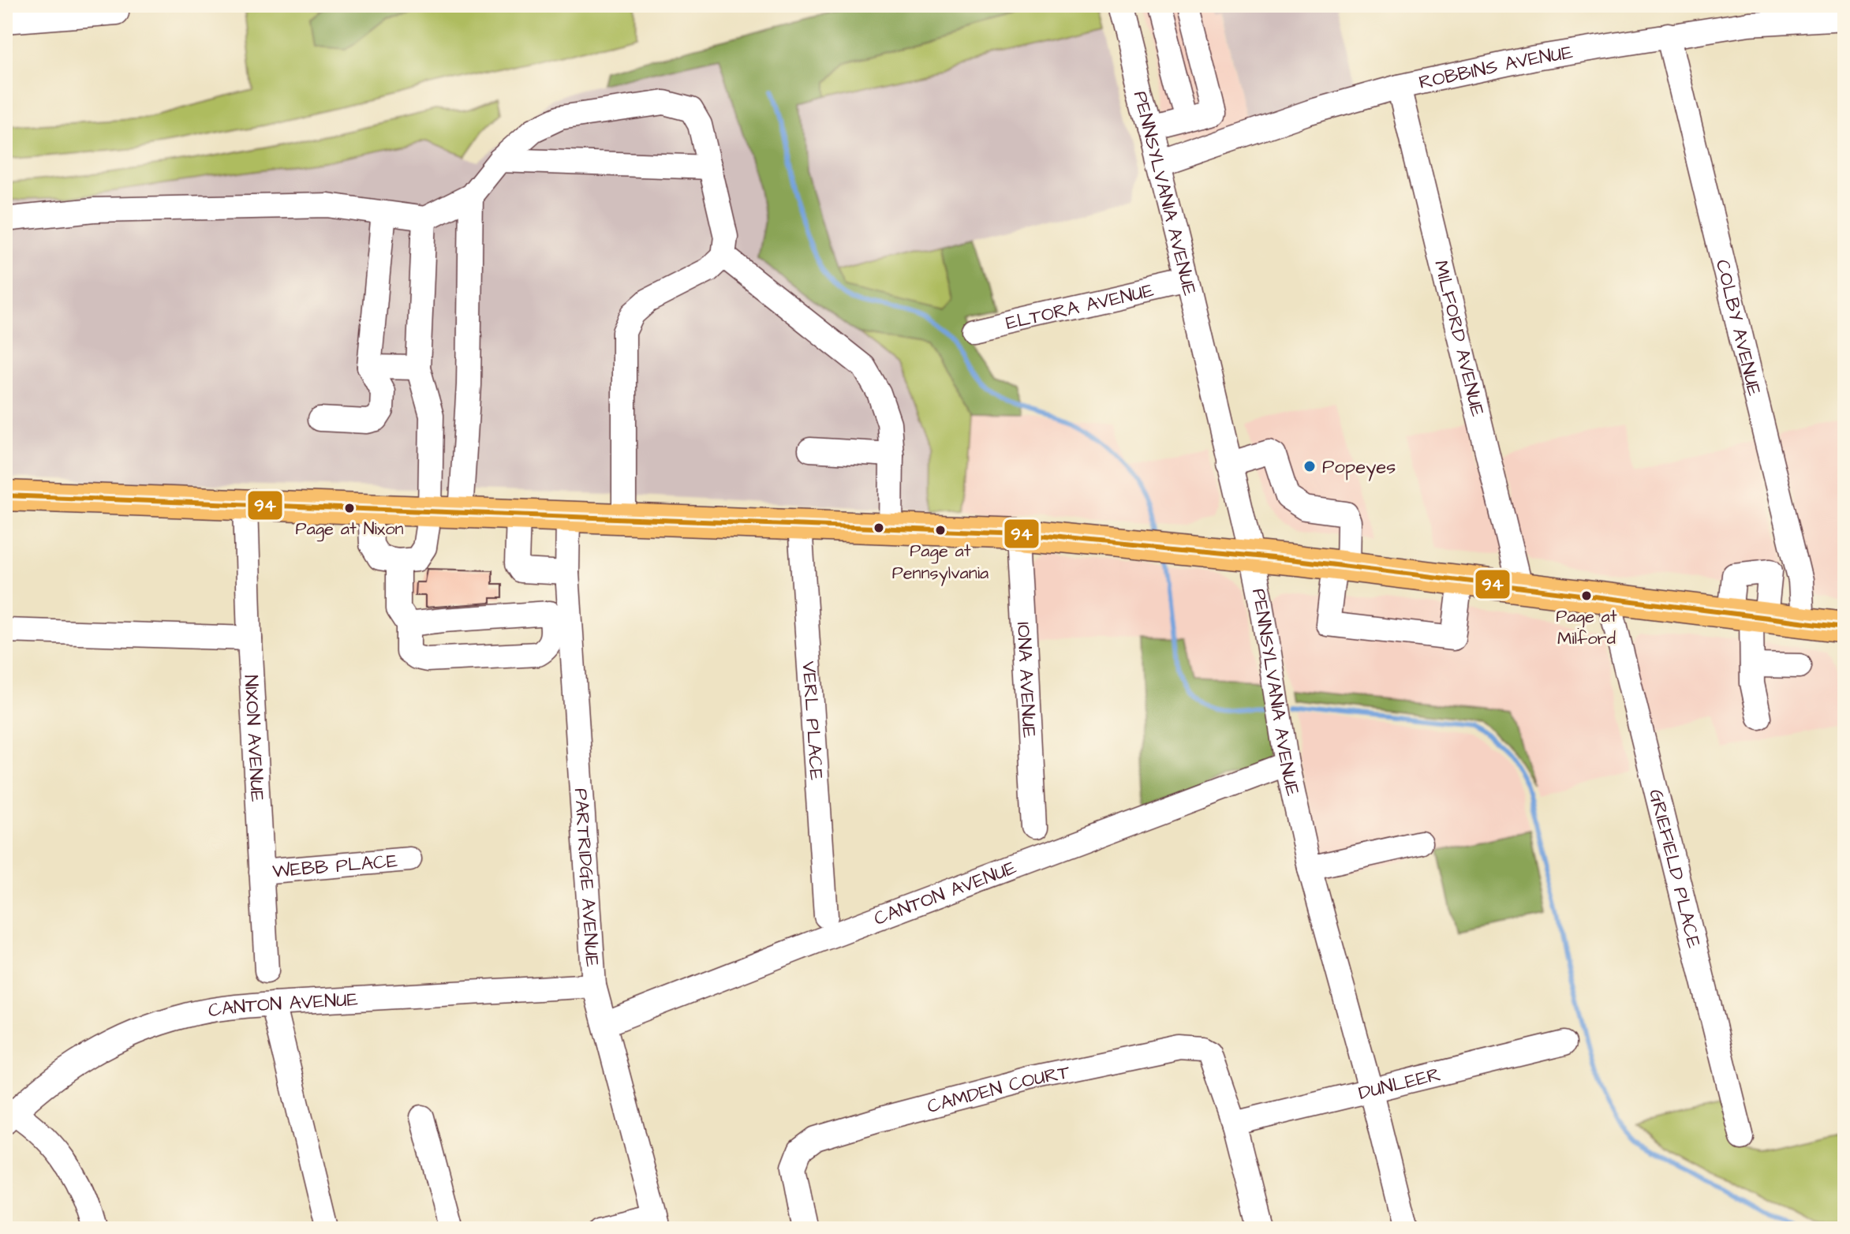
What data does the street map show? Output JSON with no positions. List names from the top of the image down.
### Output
{
  "streets": {
    "street": [
      "ROBBINS AVENUE",
      "PENNSYLVANIA AVENUE",
      "ELTORA AVENUE",
      "COLBY AVENUE",
      "MILFORD AVENUE",
      "IONA AVENUE",
      "VERL PLACE",
      "NIXON AVENUE",
      "WEBB PLACE",
      "GRIEFIELD PLACE",
      "PARTRIDGE AVENUE",
      "CANTON AVENUE",
      "DUNLEER",
      "CAMDEN COURT"
    ]
  },
  "crossings": [
    ["ROBBINS AVENUE", "PENNSYLVANIA AVENUE"],
    ["ROBBINS AVENUE", "COLBY AVENUE"],
    ["ROBBINS AVENUE", "MILFORD AVENUE"],
    ["PENNSYLVANIA AVENUE", "ELTORA AVENUE"],
    ["PENNSYLVANIA AVENUE", "CANTON AVENUE"],
    ["PENNSYLVANIA AVENUE", "DUNLEER"],
    ["NIXON AVENUE", "WEBB PLACE"],
    ["PARTRIDGE AVENUE", "CANTON AVENUE"],
    ["DUNLEER", "CAMDEN COURT"]
  ],
  "places": [
    "Popeyes",
    "Page at Nixon",
    "Page at Pennsylvania",
    "Page at Milford"
  ],
  "lines": ["transit line 94"]
}
